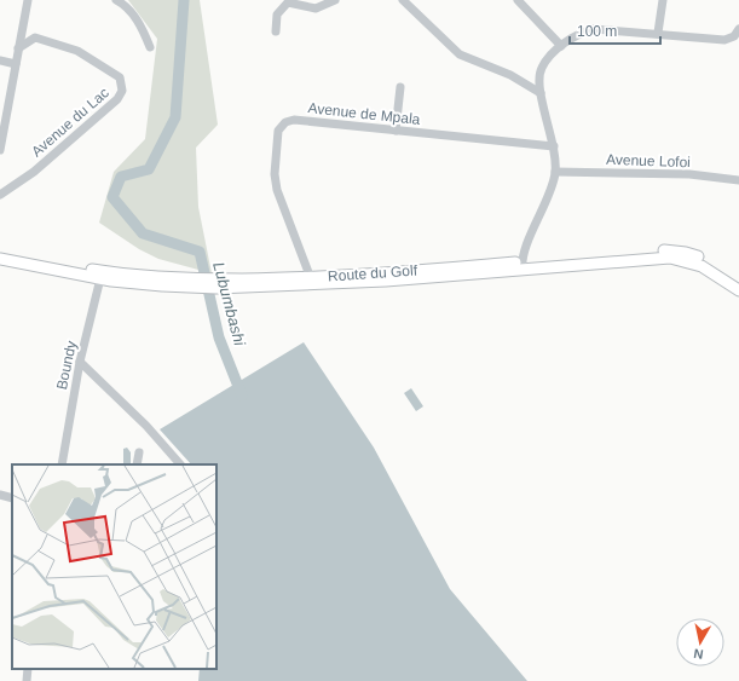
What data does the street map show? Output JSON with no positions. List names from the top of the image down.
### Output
{
  "streets": {
    "main road": ["Route du Golf"],
    "street": [
      "Avenue de Mpala",
      "Avenue du Lac",
      "Avenue Lofoi",
      "Boundy"
    ]
  },
  "crossings": [
    ["Avenue de Mpala", "Route du Golf"],
    ["Route du Golf", "Boundy"]
  ],
  "water": ["Lubumbashi"],
  "scale_bar": "100 m",
  "north": "bottom"
}
